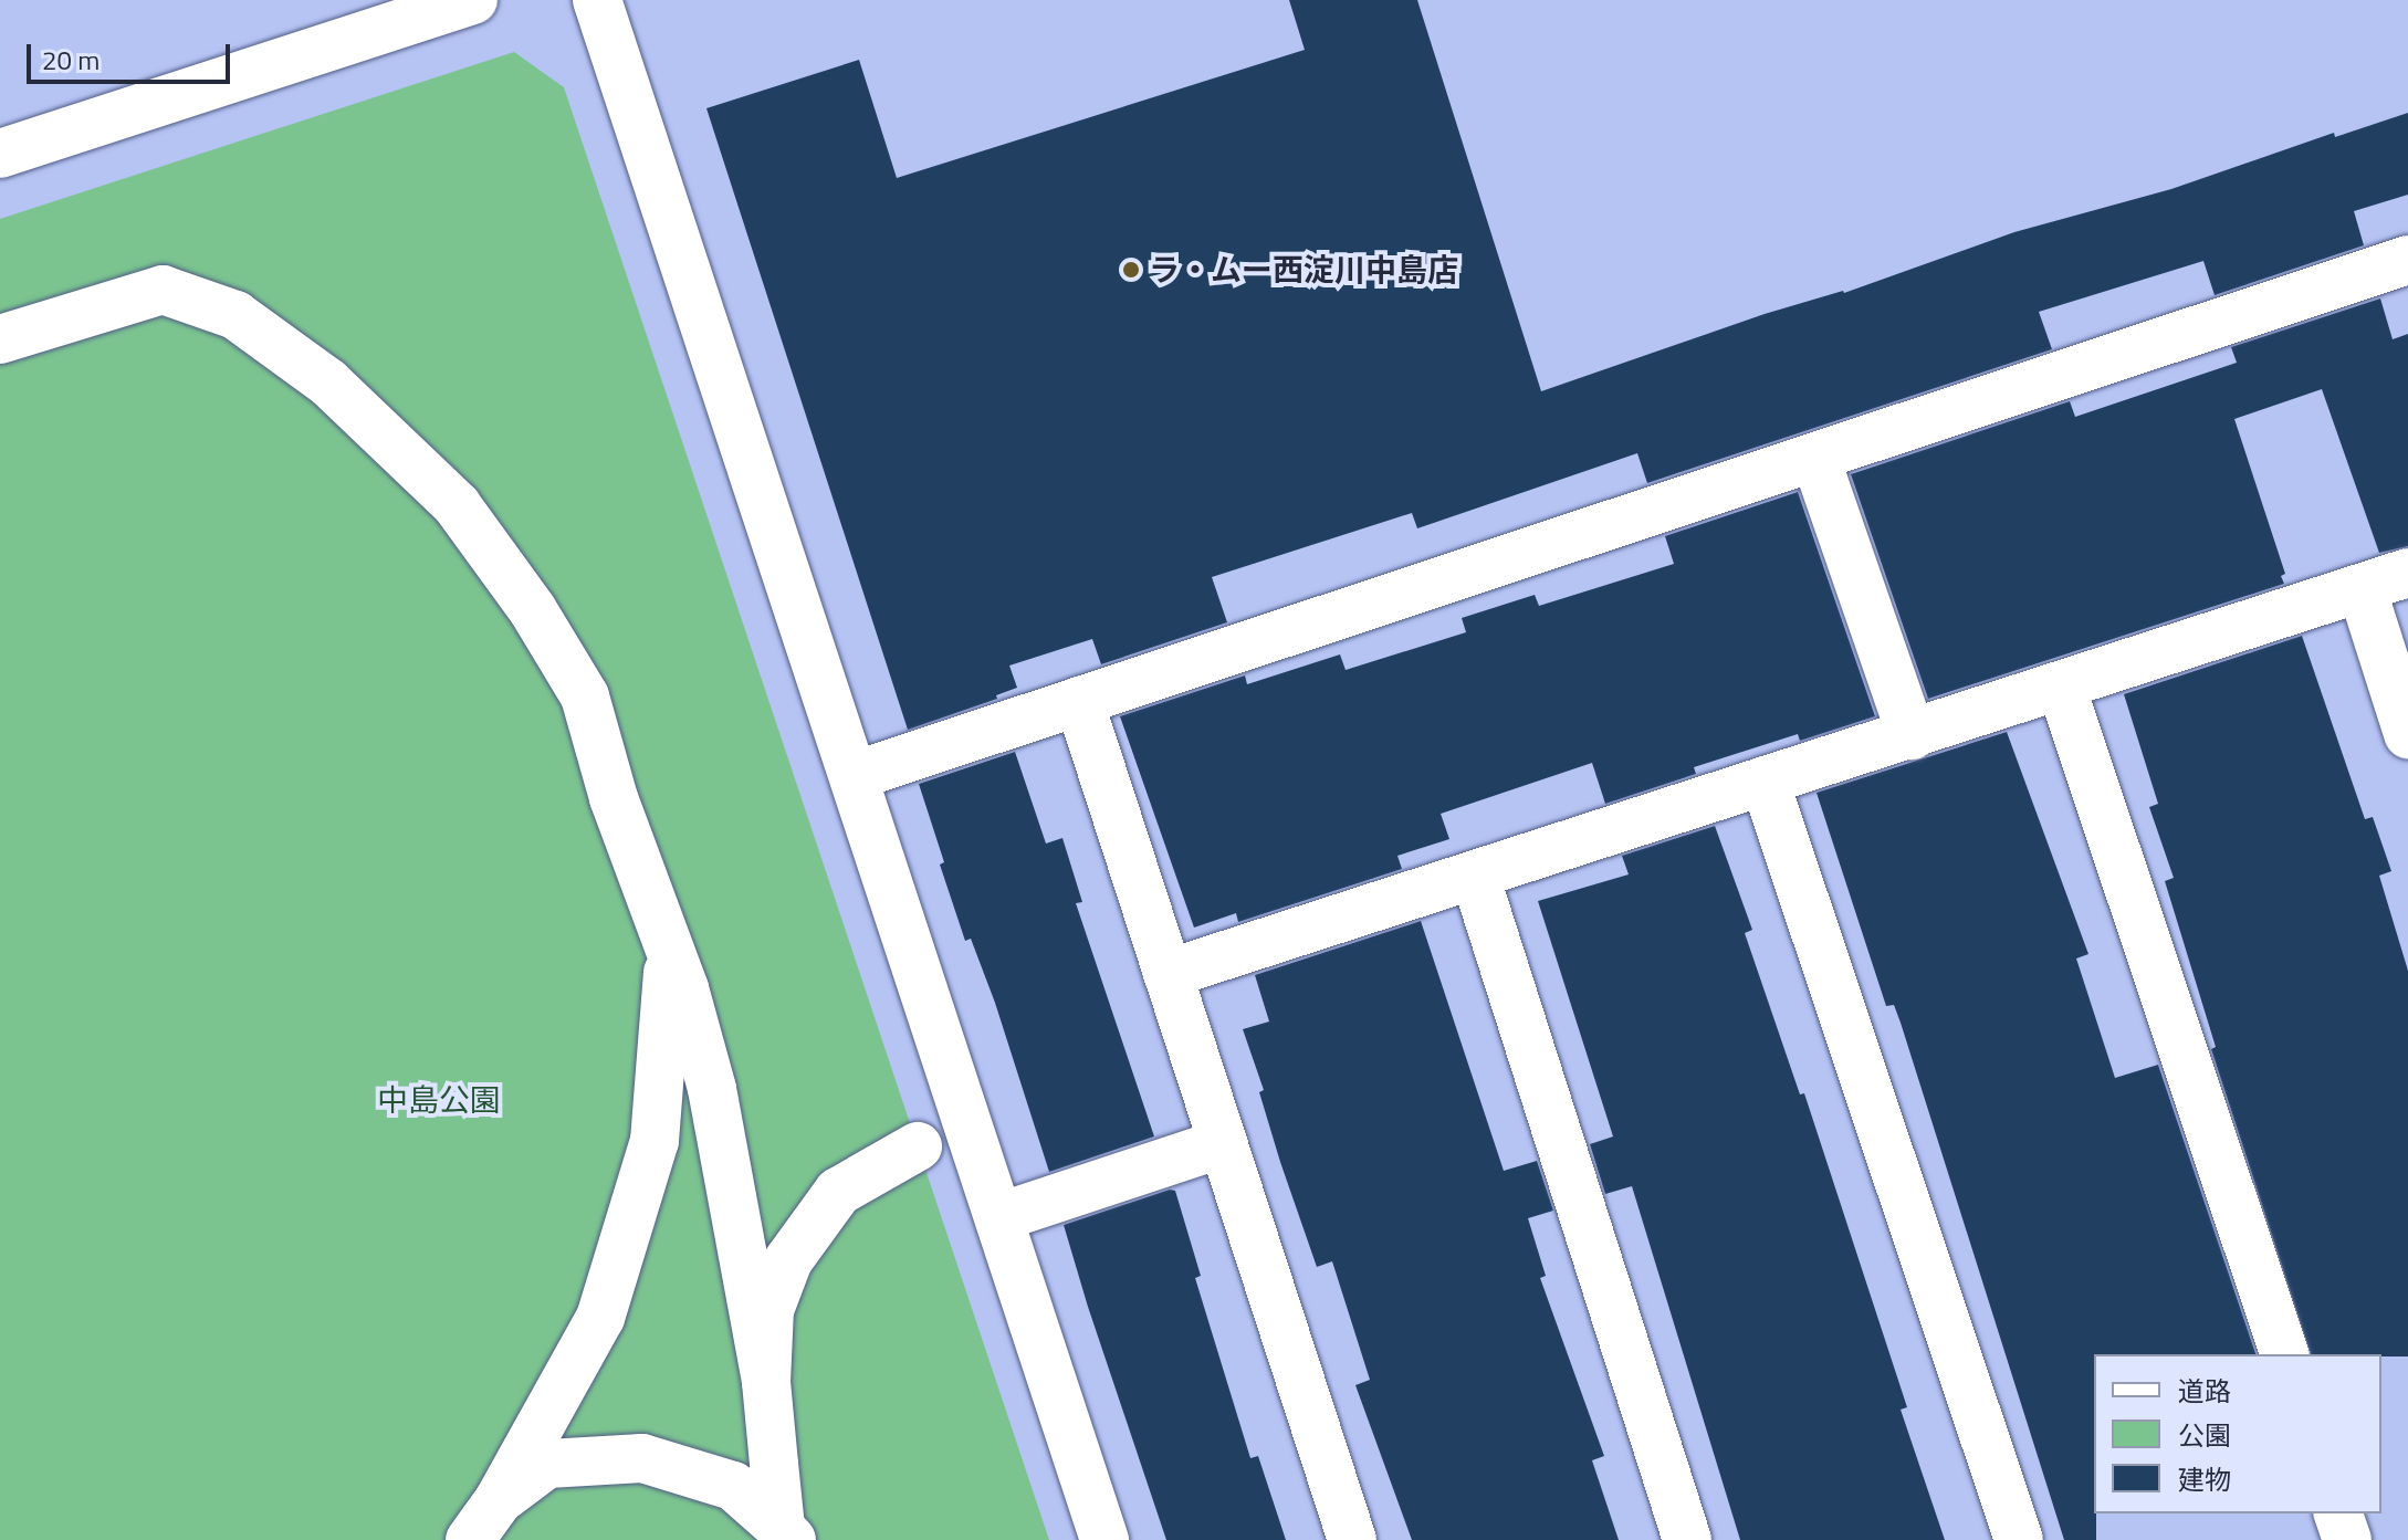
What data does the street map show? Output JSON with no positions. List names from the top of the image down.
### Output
{
  "parks": ["中島公園"],
  "places": ["ラ・ムー西淀川中島店"],
  "legend": ["道路", "公園", "建物"],
  "scale_bar": "20 m"
}
